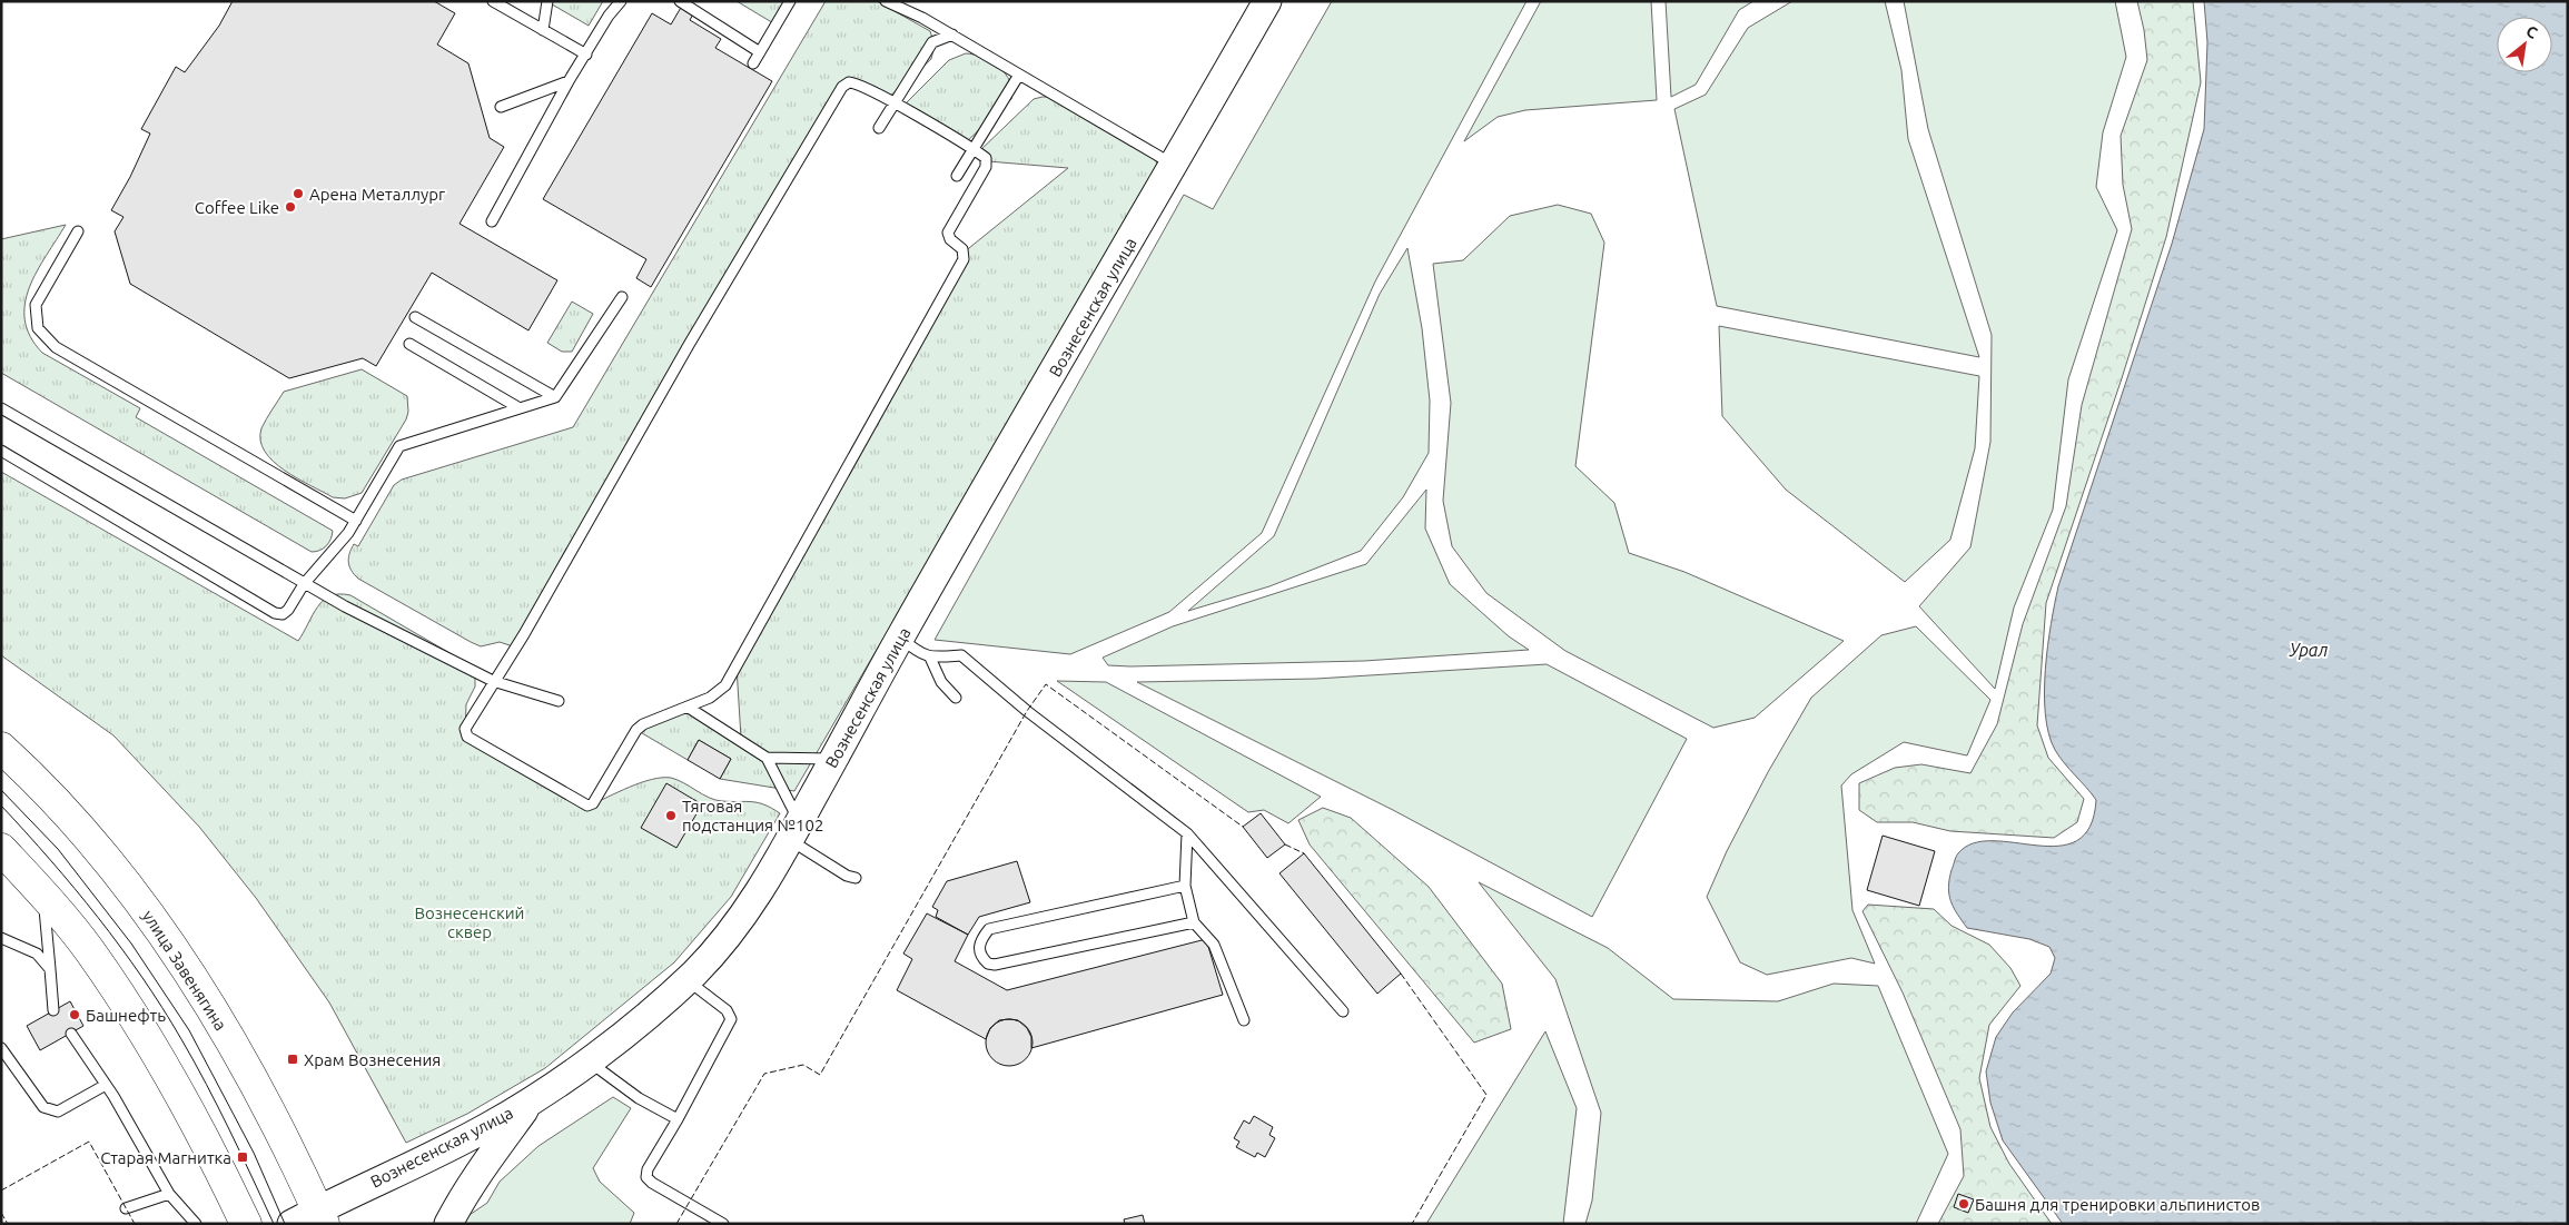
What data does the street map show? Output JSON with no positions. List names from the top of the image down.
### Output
{
  "streets": {
    "main road": ["Вознесенская улица", "улица Завенягина"]
  },
  "crossings": [
    ["Вознесенская улица", "улица Завенягина"]
  ],
  "water": ["Урал"],
  "parks": ["Вознесенский cквер"],
  "places": {
    "other": [
      "Арена Металлург",
      "Coffee Like",
      "Тяговая подстанция №102",
      "Башнефть",
      "Башня для тренировки альпинистов"
    ],
    "transit": ["Храм Вознесения", "Старая Магнитка"]
  },
  "north": "top right"
}
